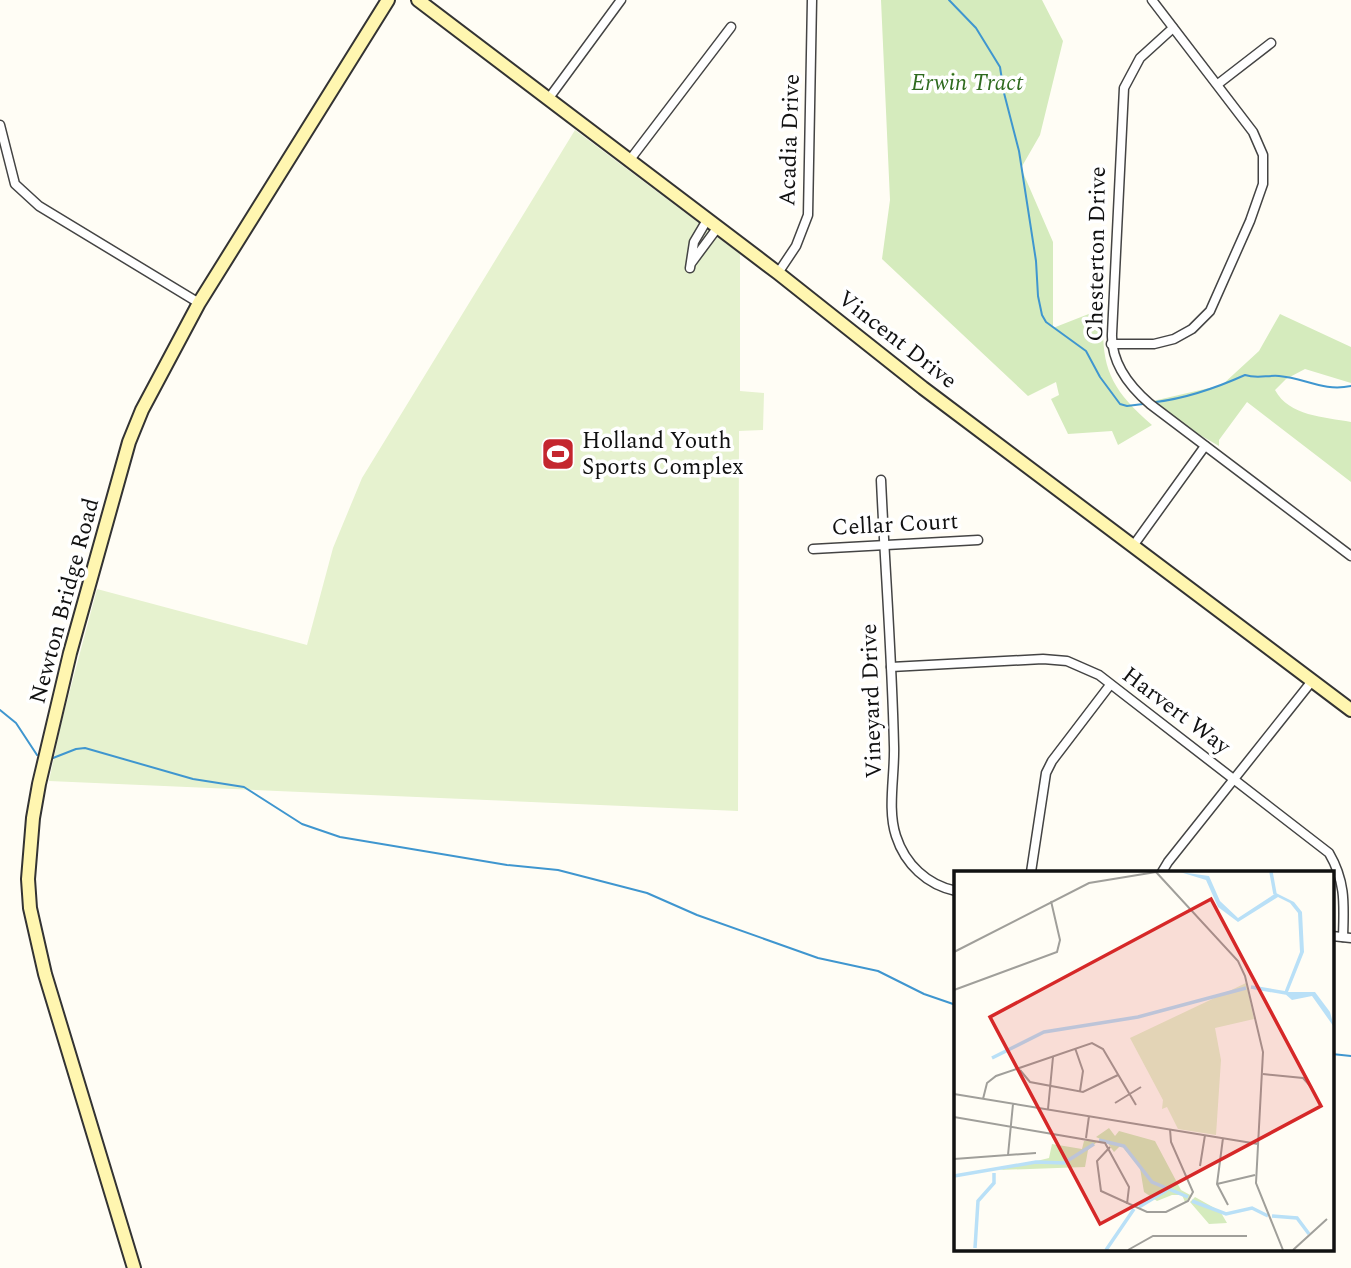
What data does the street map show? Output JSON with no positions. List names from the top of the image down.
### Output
{
  "streets": {
    "main road": ["Vincent Drive", "Newton Bridge Road"],
    "street": [
      "Acadia Drive",
      "Chesterton Drive",
      "Cellar Court",
      "Vineyard Drive",
      "Harvert Way"
    ]
  },
  "crossings": [
    ["Acadia Drive", "Vincent Drive"],
    ["Cellar Court", "Vineyard Drive"],
    ["Vineyard Drive", "Harvert Way"]
  ],
  "parks": ["Erwin Tract"],
  "places": {
    "sports": ["Holland Youth Sports Complex"]
  }
}
